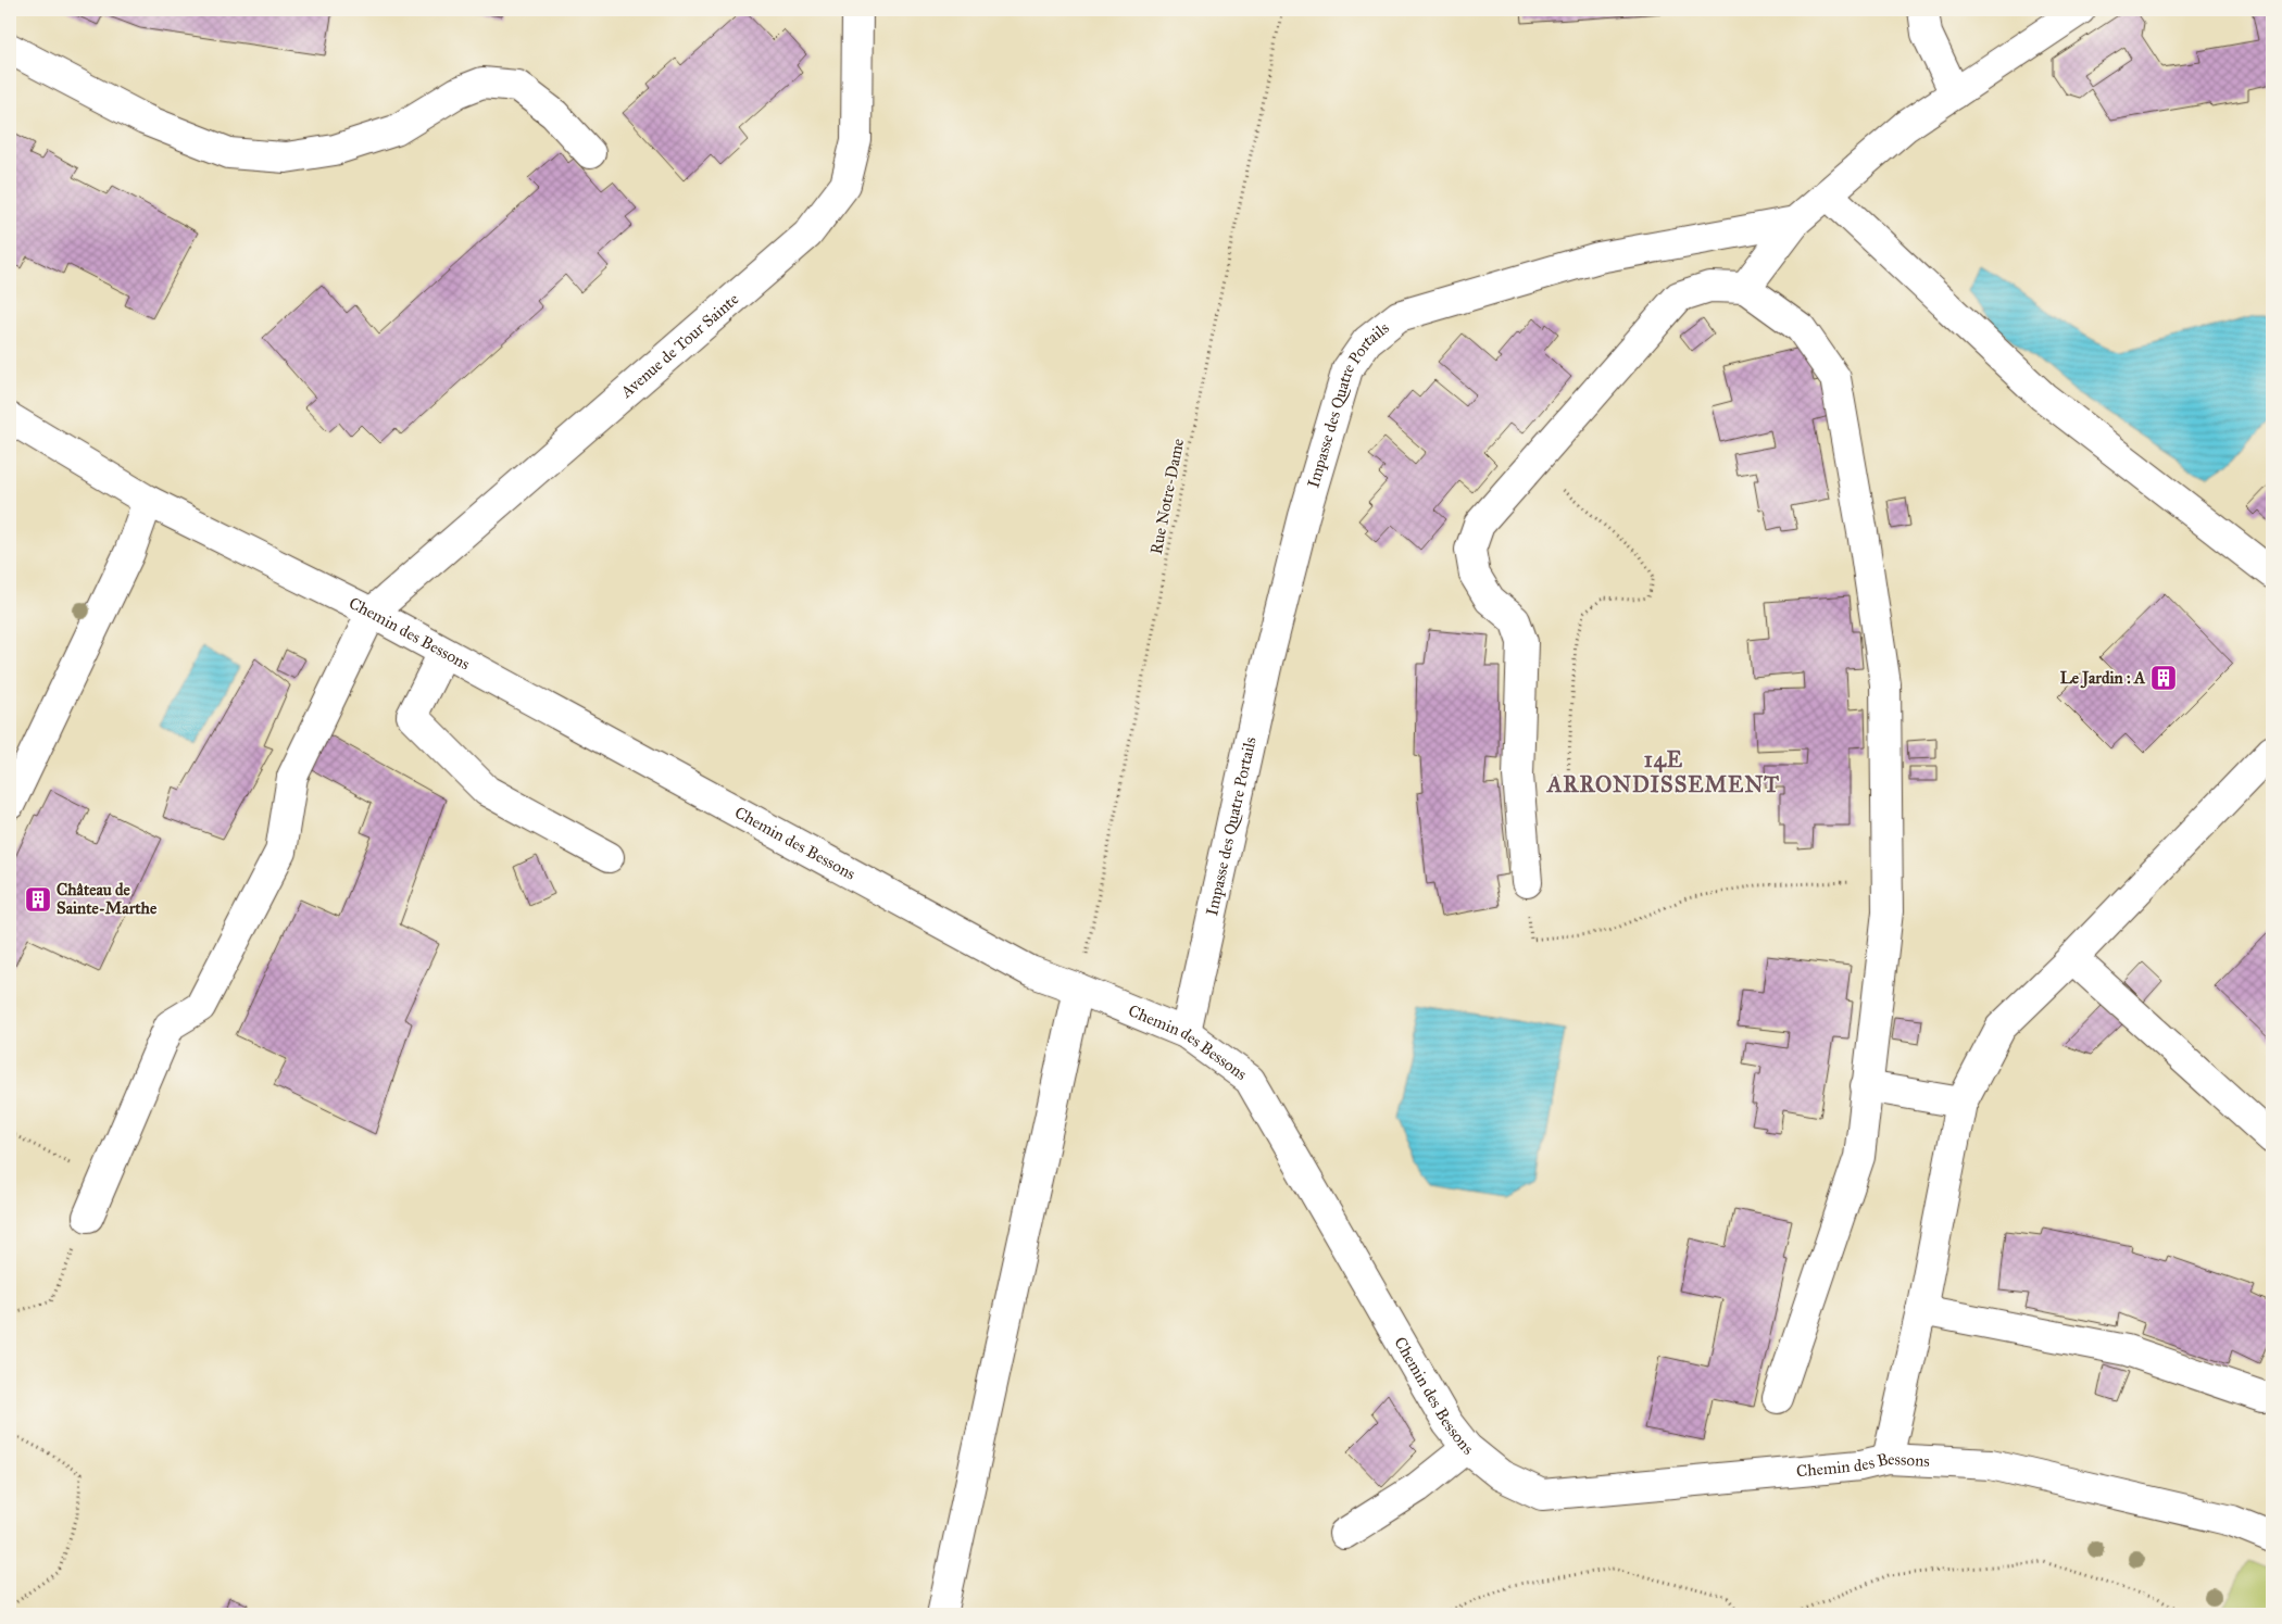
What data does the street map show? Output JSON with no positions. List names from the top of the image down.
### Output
{
  "streets": {
    "street": ["Avenue de Tour Sainte", "Impasse des Quatre Portails", "Chemin des Bessons"],
    "path": ["Rue Notre-Dame"]
  },
  "crossings": [
    ["Avenue de Tour Sainte", "Chemin des Bessons"],
    ["Impasse des Quatre Portails", "Chemin des Bessons"],
    ["Rue Notre-Dame", "Chemin des Bessons"]
  ],
  "districts": ["14E ARRONDISSEMENT"],
  "places": {
    "building": ["Le Jardin : A", "Château de Sainte-Marthe"]
  }
}
